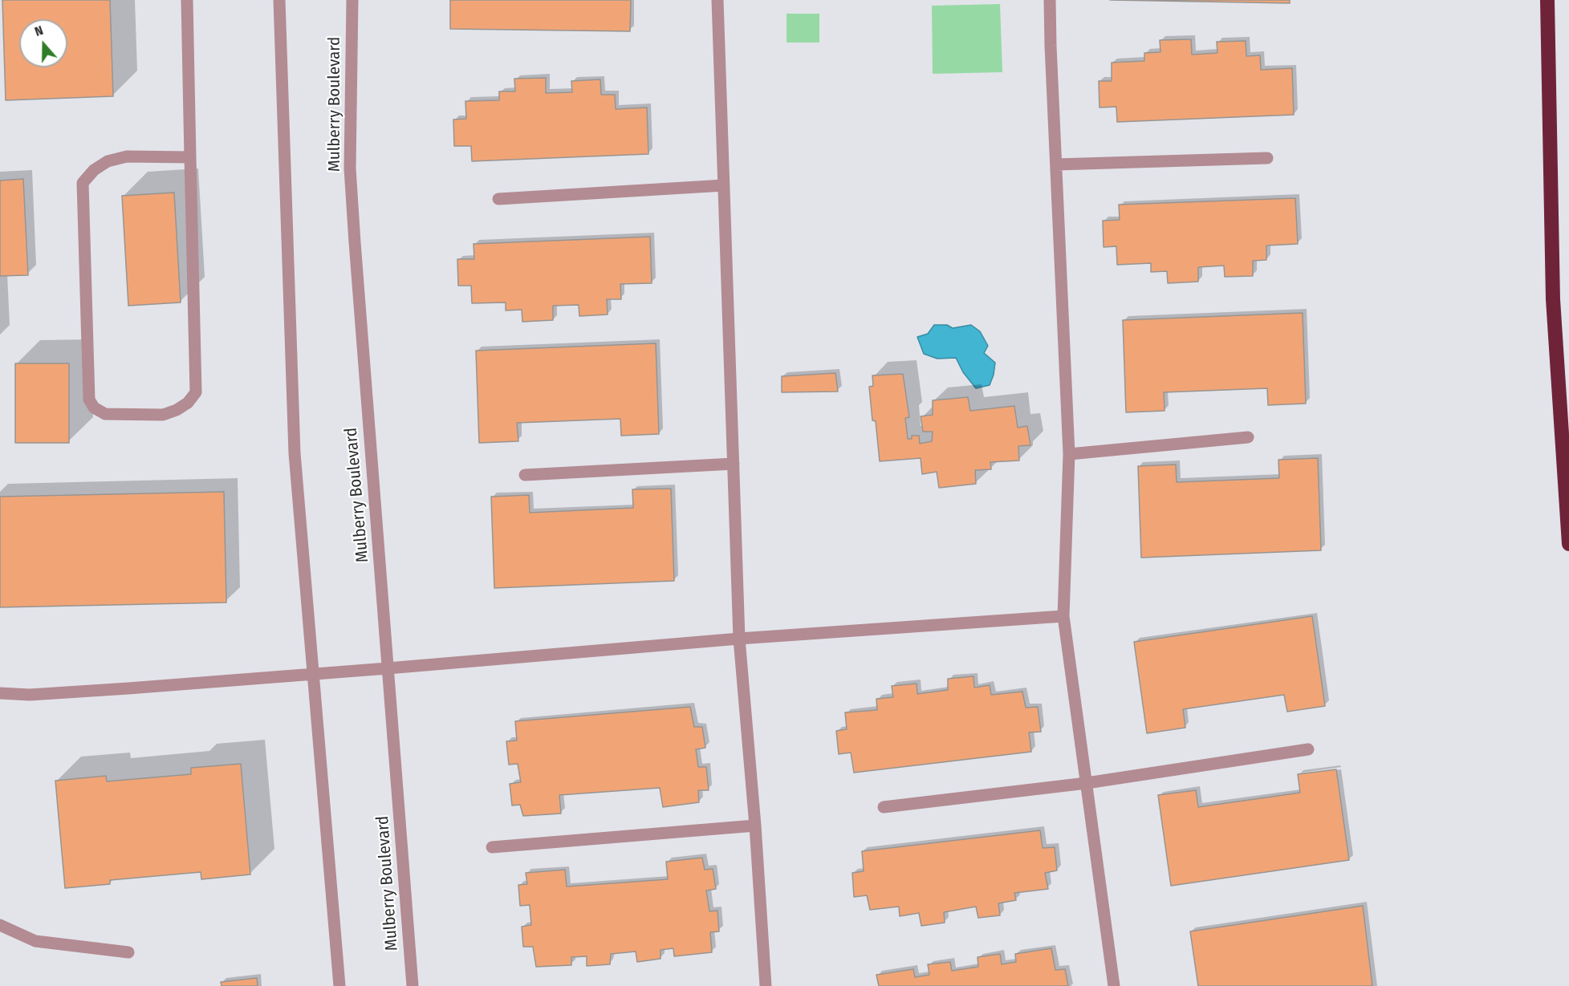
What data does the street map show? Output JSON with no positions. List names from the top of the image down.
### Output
{
  "streets": {
    "street": ["Mulberry Boulevard"]
  },
  "north": "top"
}
